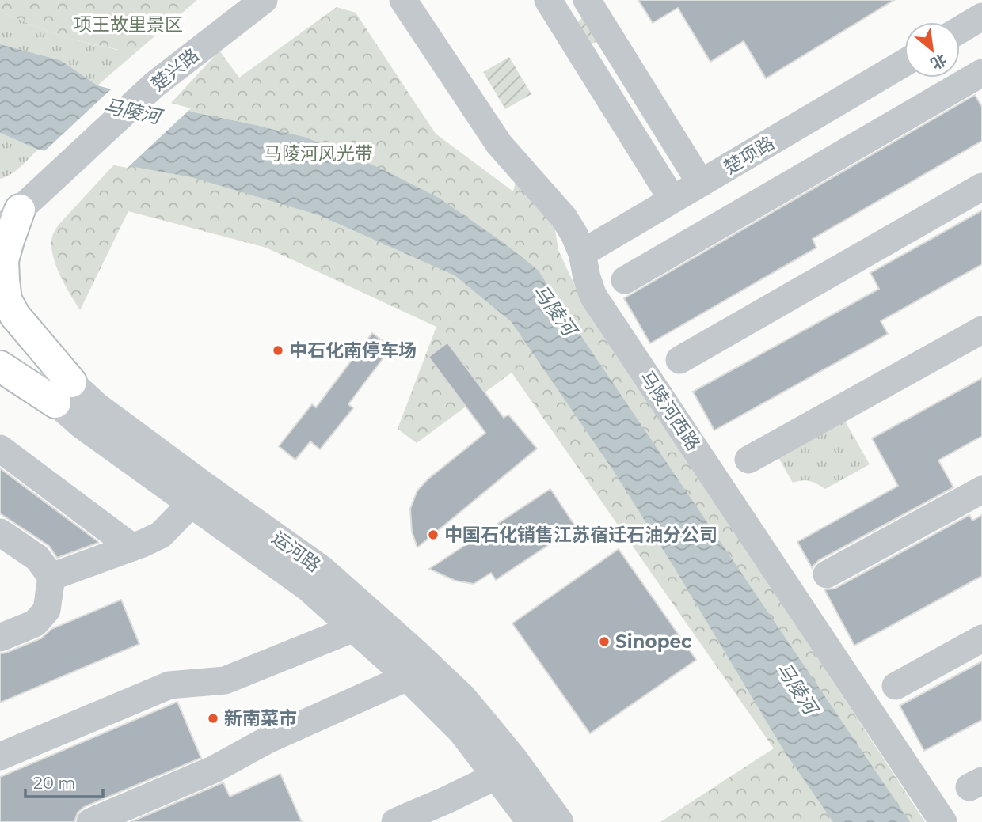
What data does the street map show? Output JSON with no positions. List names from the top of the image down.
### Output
{
  "streets": {
    "street": [
      "楚兴路",
      "楚项路",
      "马陵河西路",
      "运河路"
    ]
  },
  "crossings": [
    ["楚项路", "马陵河西路"]
  ],
  "water": ["马陵河"],
  "parks": ["项王故里景区", "马陵河风光带"],
  "places": [
    "中石化南停车场",
    "中国石化销售江苏宿迁石油分公司",
    "Sinopec",
    "新南菜市"
  ],
  "scale_bar": "20 m",
  "north": "bottom right"
}
